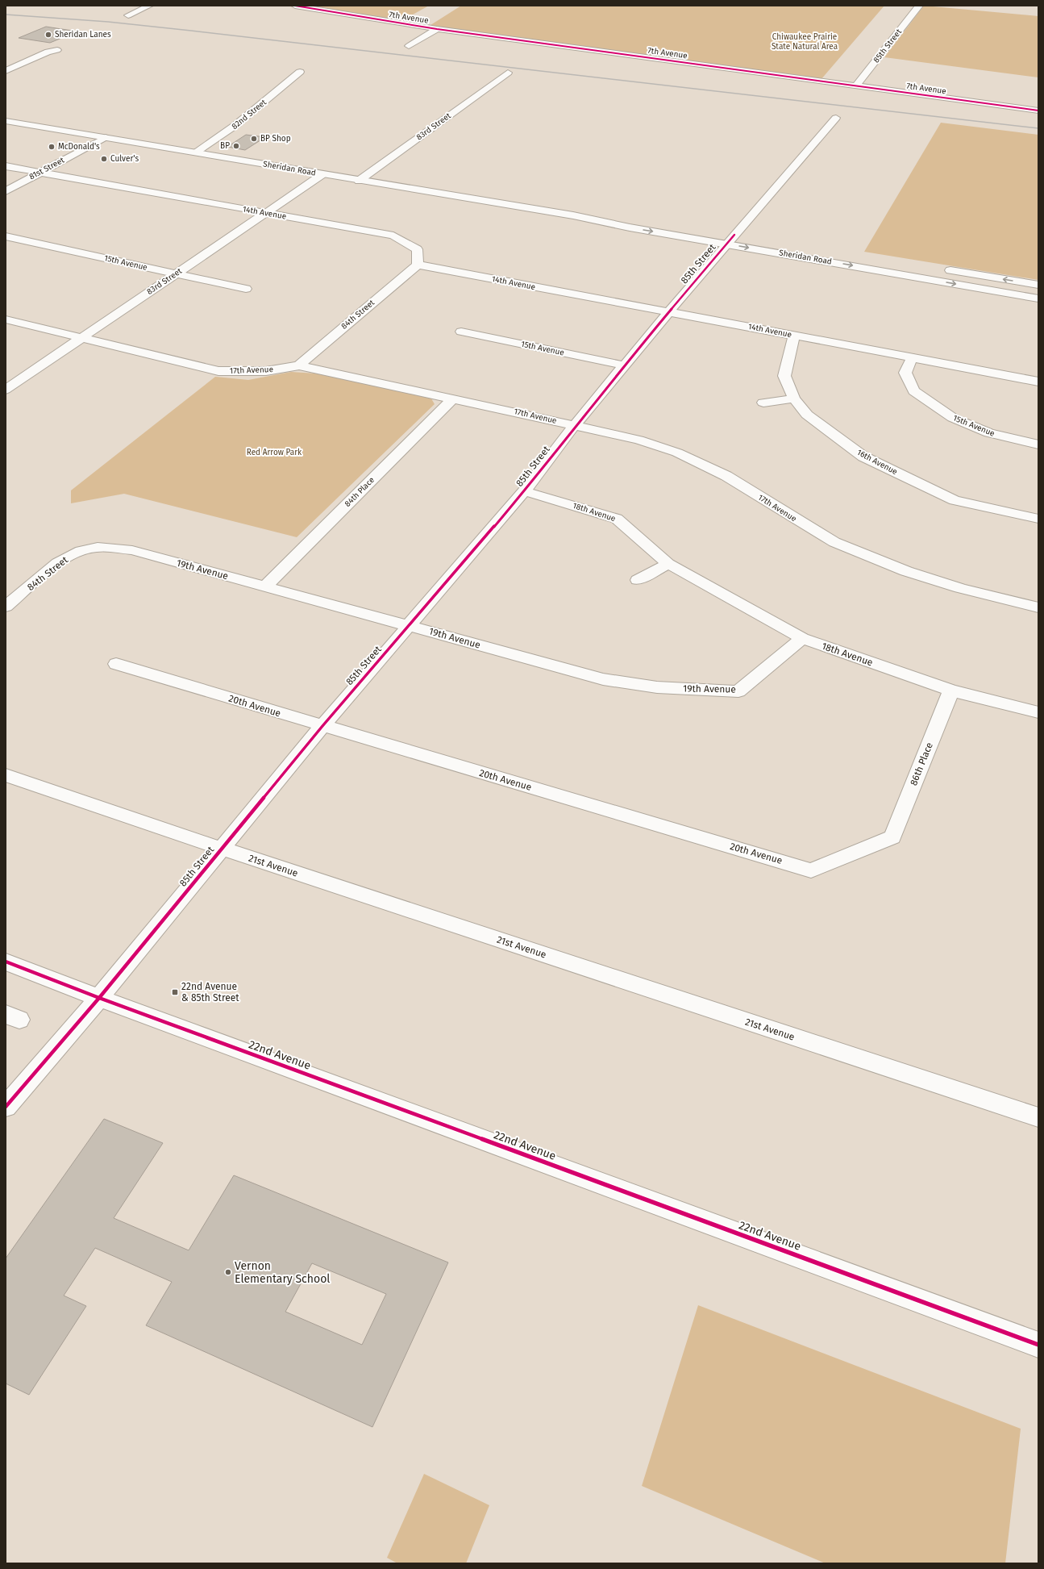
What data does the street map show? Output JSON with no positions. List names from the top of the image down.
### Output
{
  "streets": {
    "street": [
      "7th Avenue",
      "85th Street",
      "82nd Street",
      "83rd Street",
      "81st Street",
      "Sheridan Road",
      "14th Avenue",
      "15th Avenue",
      "84th Street",
      "17th Avenue",
      "16th Avenue",
      "84th Place",
      "18th Avenue",
      "19th Avenue",
      "20th Avenue",
      "86th Place",
      "21st Avenue",
      "22nd Avenue"
    ]
  },
  "crossings": [
    ["7th Avenue", "85th Street"],
    ["85th Street", "Sheridan Road"],
    ["85th Street", "14th Avenue"],
    ["85th Street", "15th Avenue"],
    ["85th Street", "17th Avenue"],
    ["85th Street", "18th Avenue"],
    ["85th Street", "19th Avenue"],
    ["85th Street", "20th Avenue"],
    ["85th Street", "21st Avenue"],
    ["85th Street", "22nd Avenue"],
    ["82nd Street", "Sheridan Road"],
    ["83rd Street", "Sheridan Road"],
    ["83rd Street", "14th Avenue"],
    ["83rd Street", "15th Avenue"],
    ["83rd Street", "17th Avenue"],
    ["81st Street", "Sheridan Road"],
    ["81st Street", "14th Avenue"],
    ["14th Avenue", "15th Avenue"],
    ["14th Avenue", "84th Street"],
    ["14th Avenue", "16th Avenue"],
    ["84th Street", "17th Avenue"],
    ["84th Street", "19th Avenue"],
    ["17th Avenue", "84th Place"],
    ["84th Place", "19th Avenue"],
    ["18th Avenue", "19th Avenue"],
    ["18th Avenue", "86th Place"],
    ["20th Avenue", "86th Place"]
  ],
  "parks": ["Chiwaukee Prairie State Natural Area", "Red Arrow Park"],
  "places": {
    "other": [
      "Sheridan Lanes",
      "BP Shop",
      "BP",
      "McDonald's",
      "Culver's",
      "Vernon Elementary School"
    ],
    "transit": ["22nd Avenue & 85th Street"]
  }
}
